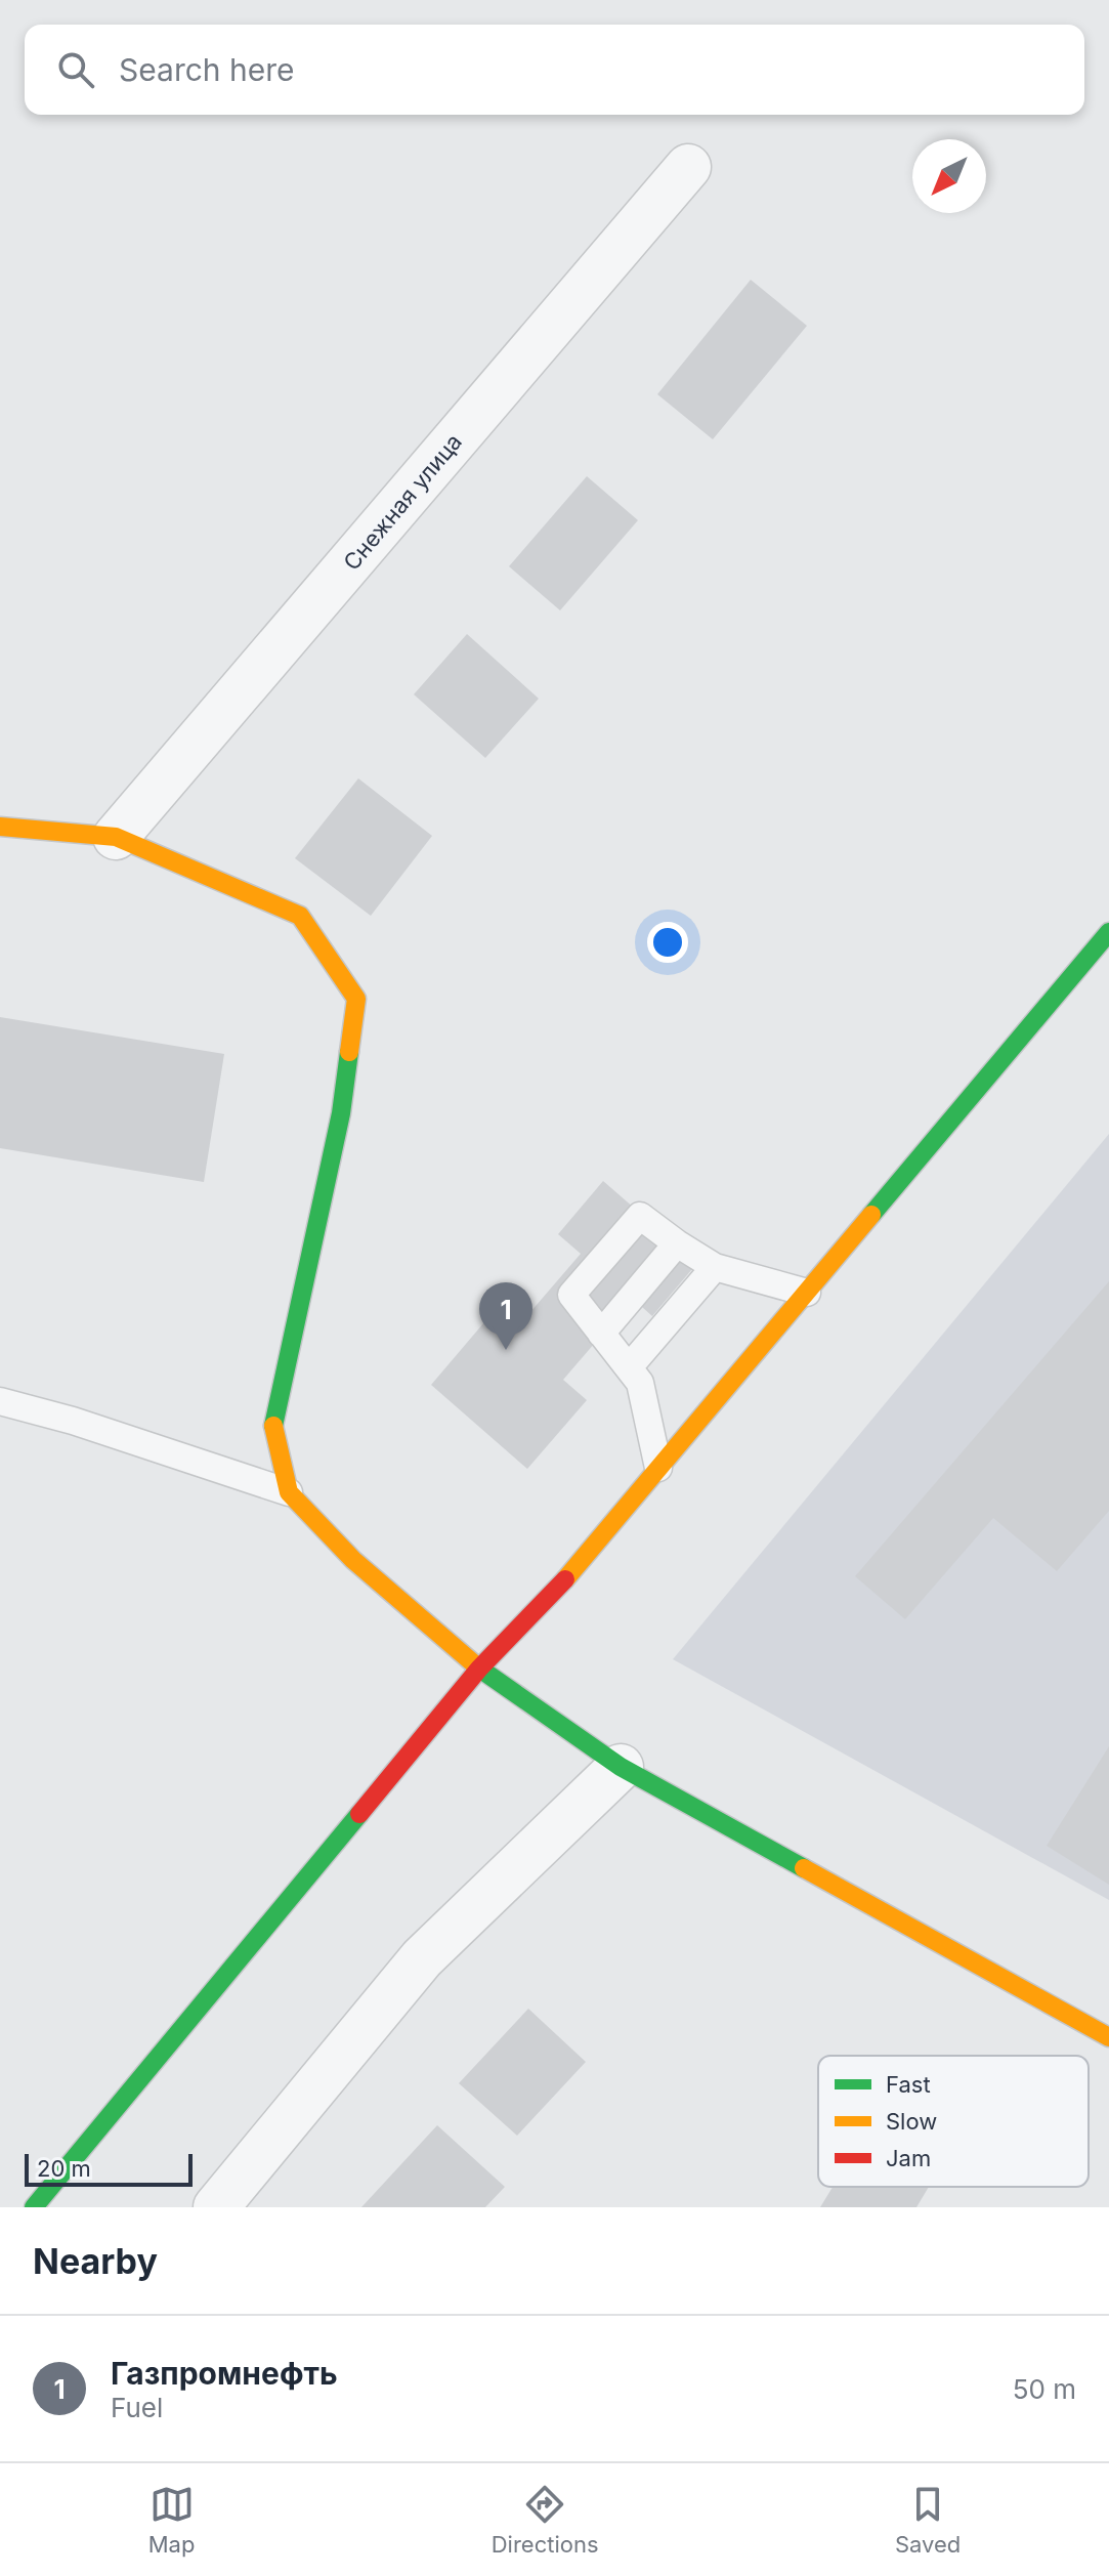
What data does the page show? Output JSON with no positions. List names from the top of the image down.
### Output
{
  "streets": {
    "street": ["Снежная улица"]
  },
  "legend": ["Fast", "Slow", "Jam"],
  "scale_bar": "20 m",
  "north": "bottom left",
  "page": {
    "search": "Search here",
    "pins": "1",
    "scale": "20 m",
    "heading": "Nearby",
    "list": [
      {
        "mark": "1",
        "name": "Газпромнефть",
        "note": "Fuel",
        "value": "50 m"
      }
    ],
    "nav": ["Map", "Directions", "Saved"]
  }
}
